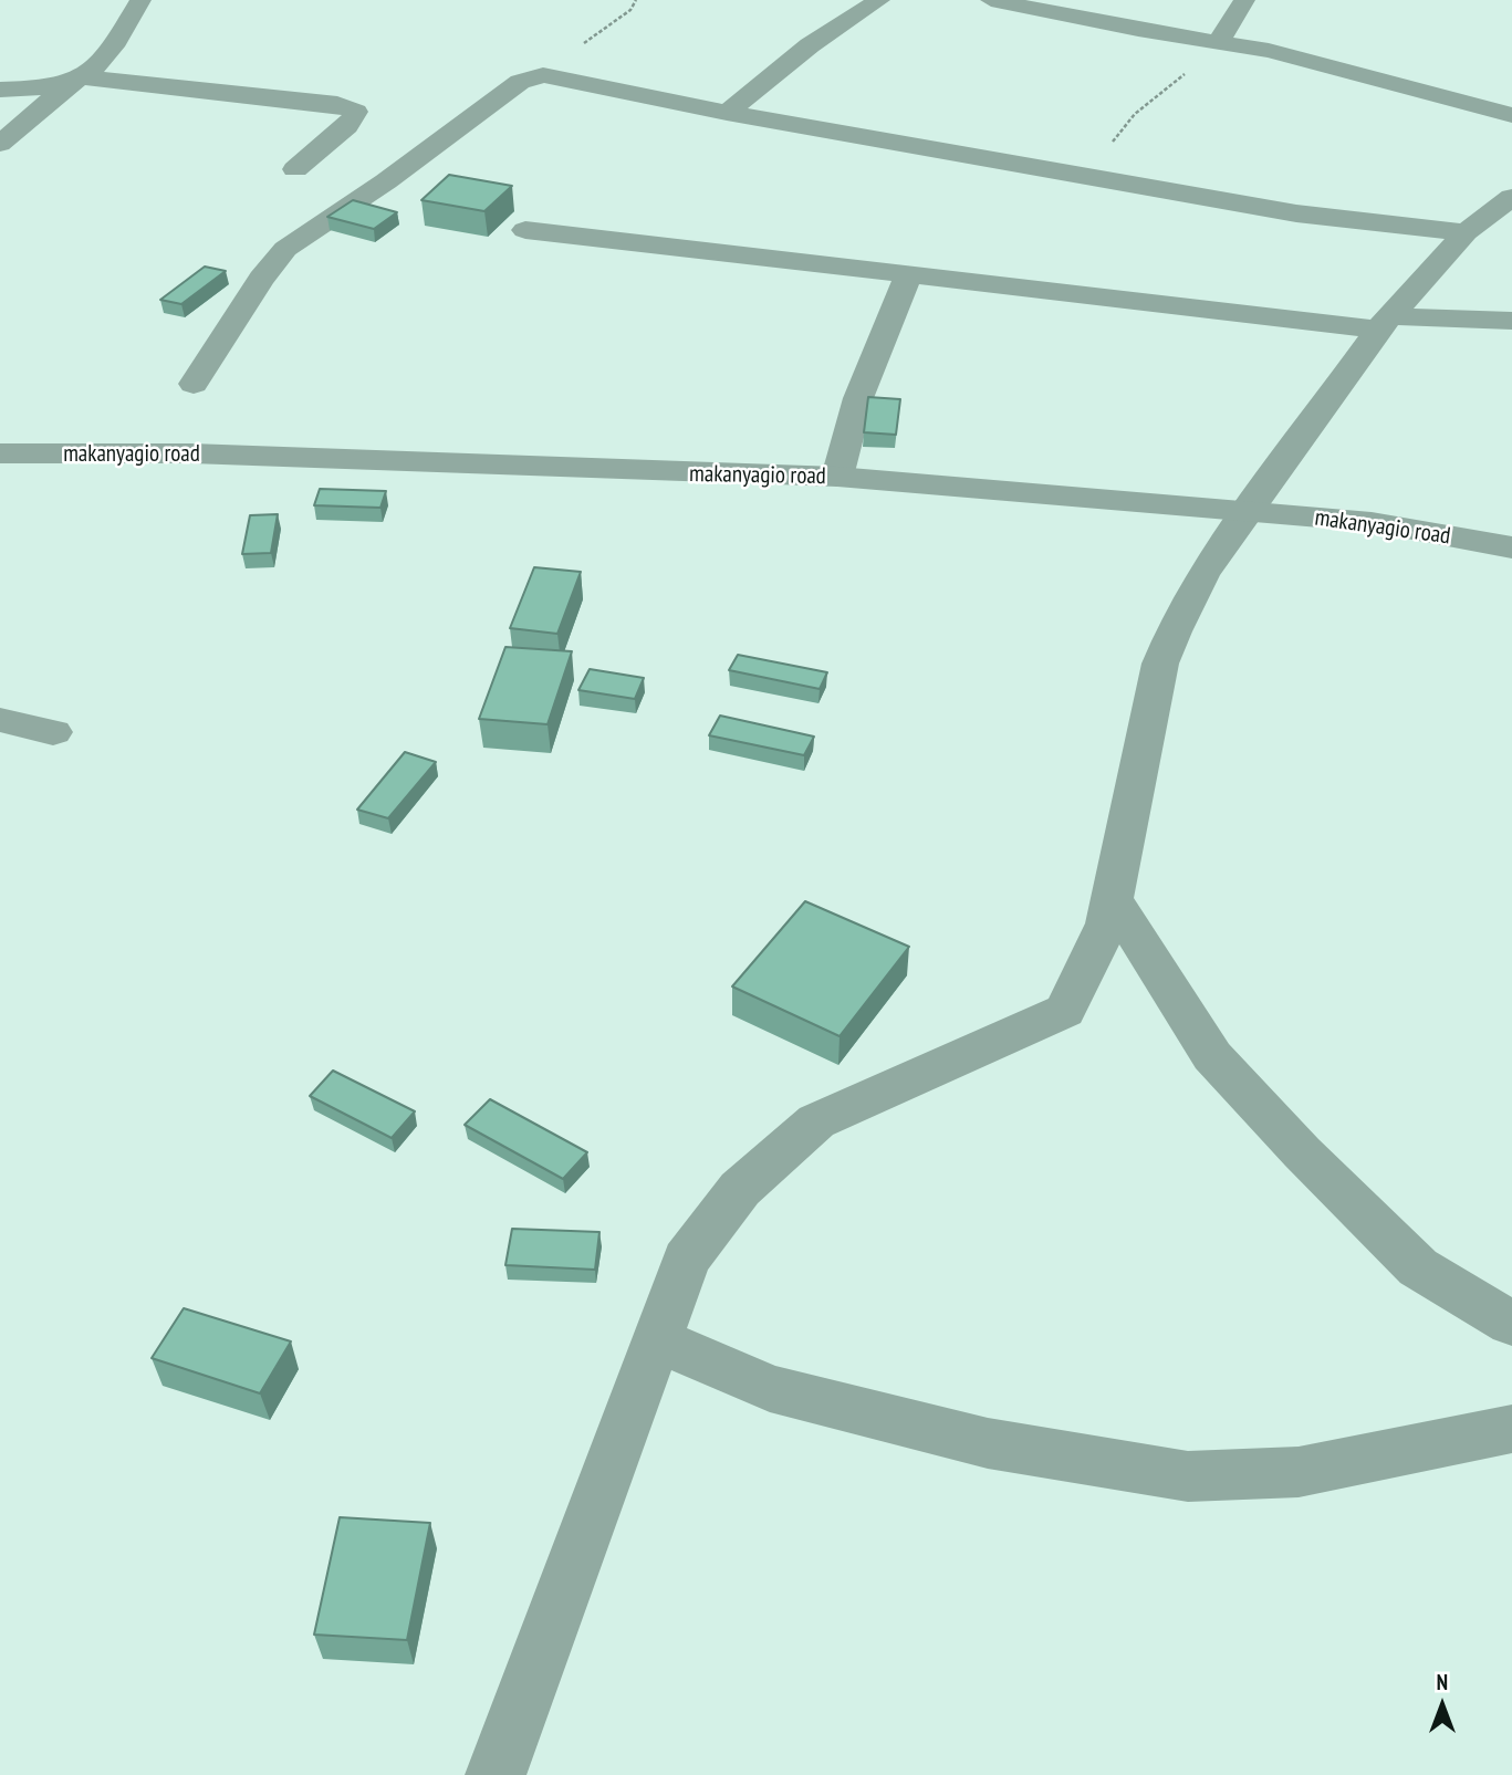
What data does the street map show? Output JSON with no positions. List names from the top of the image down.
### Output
{
  "streets": {
    "street": ["makanyagio road"]
  },
  "north": "top"
}
